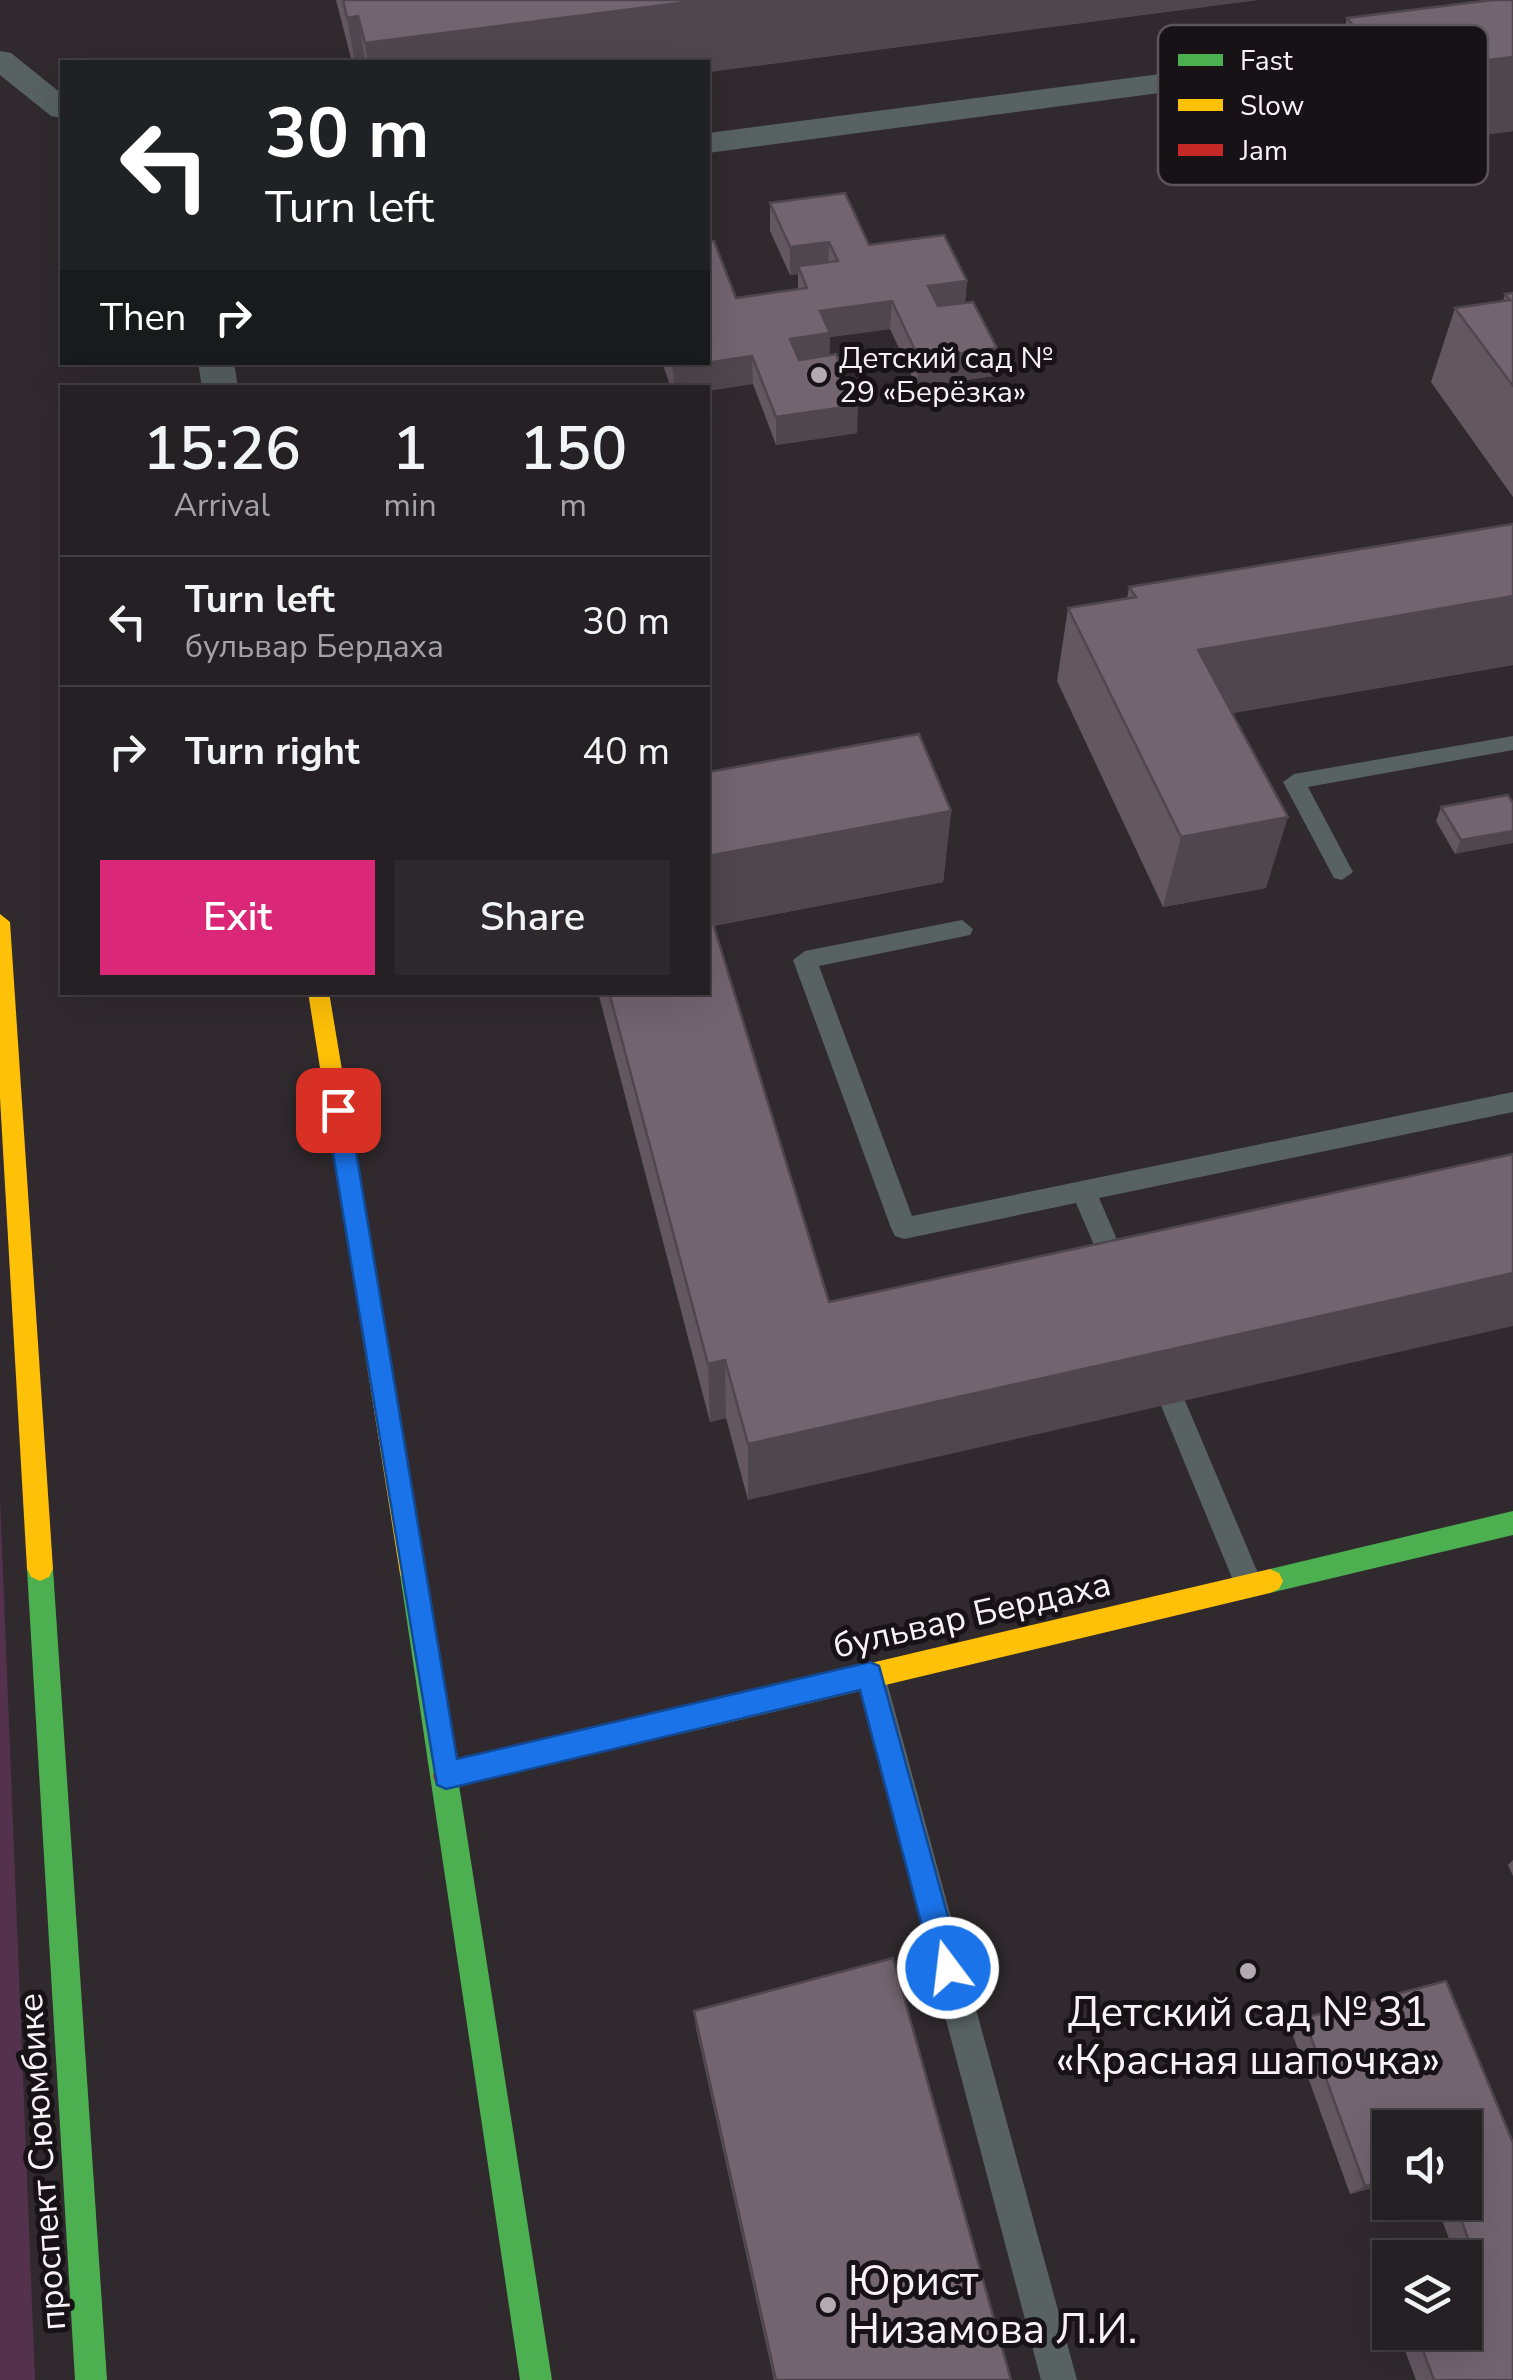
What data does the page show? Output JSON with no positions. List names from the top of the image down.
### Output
{
  "streets": {
    "street": ["бульвар Бердаха", "проспект Сююмбике"]
  },
  "places": ["Детский сад № 29 «Берёзка»", "Детский сад № 31 «Красная шапочка»", "Юрист Низамова Л.И."],
  "legend": ["Fast", "Slow", "Jam"],
  "page": {
    "turn": ["30 m", "Turn left"],
    "then": "Then",
    "eta": [
      "15:26",
      "Arrival",
      "1",
      "min",
      "150",
      "m"
    ],
    "list": [
      {
        "name": "Turn left",
        "note": "бульвар Бердаха",
        "value": "30 m"
      },
      {
        "name": "Turn right",
        "value": "40 m"
      }
    ],
    "buttons": ["Exit", "Share"]
  }
}
